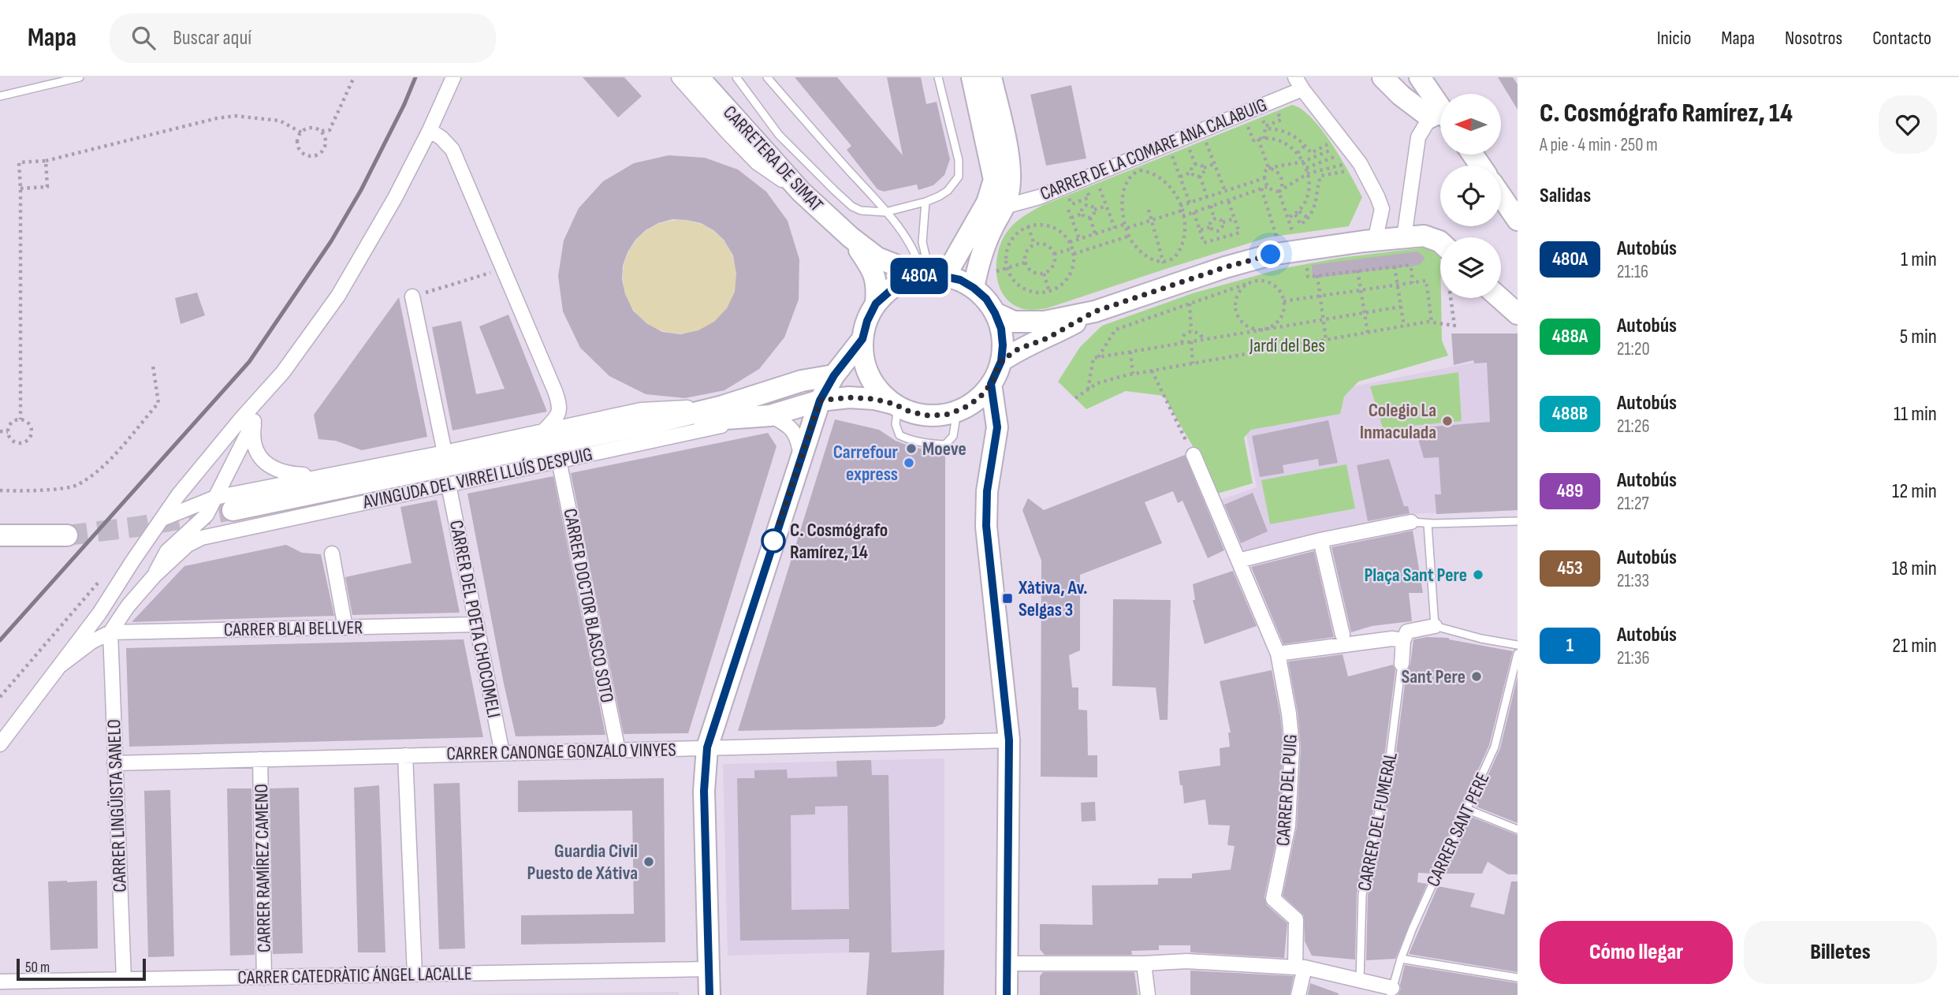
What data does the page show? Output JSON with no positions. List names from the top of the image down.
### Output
{
  "streets": {
    "main road": ["CARRETERA DE SIMAT", "AVINGUDA DEL VIRREI LLUÍS DESPUIG"],
    "street": [
      "CARRER DE LA COMARE ANA CALABUIG",
      "CARRER DOCTOR BLASCO SOTO",
      "CARRER DEL POETA CHOCOMELI",
      "CARRER BLAI BELLVER",
      "CARRER CANONGE GONZALO VINYES",
      "CARRER DEL PUIG",
      "CARRER LINGÜISTA SANELO",
      "CARRER RAMÍREZ CAMENO",
      "CARRER CATEDRÀTIC ÁNGEL LACALLE"
    ],
    "lane": ["CARRER DEL FUMERAL", "CARRER SANT PERE"]
  },
  "crossings": [
    ["CARRETERA DE SIMAT", "AVINGUDA DEL VIRREI LLUÍS DESPUIG"],
    ["AVINGUDA DEL VIRREI LLUÍS DESPUIG", "CARRER DOCTOR BLASCO SOTO"],
    ["AVINGUDA DEL VIRREI LLUÍS DESPUIG", "CARRER DEL POETA CHOCOMELI"],
    ["CARRER DOCTOR BLASCO SOTO", "CARRER CANONGE GONZALO VINYES"],
    ["CARRER DEL POETA CHOCOMELI", "CARRER BLAI BELLVER"],
    ["CARRER DEL POETA CHOCOMELI", "CARRER CANONGE GONZALO VINYES"],
    ["CARRER BLAI BELLVER", "CARRER LINGÜISTA SANELO"],
    ["CARRER CANONGE GONZALO VINYES", "CARRER LINGÜISTA SANELO"],
    ["CARRER CANONGE GONZALO VINYES", "CARRER RAMÍREZ CAMENO"],
    ["CARRER LINGÜISTA SANELO", "CARRER CATEDRÀTIC ÁNGEL LACALLE"],
    ["CARRER RAMÍREZ CAMENO", "CARRER CATEDRÀTIC ÁNGEL LACALLE"]
  ],
  "parks": ["Jardí del Bes"],
  "places": {
    "other": [
      "Colegio La Inmaculada",
      "Moeve",
      "Carrefour express",
      "C. Cosmógrafo Ramírez, 14",
      "Plaça Sant Pere",
      "Sant Pere",
      "Guardia Civil Puesto de Xátiva"
    ],
    "transit": ["Xàtiva, Av. Selgas 3"]
  },
  "lines": ["bus line 480A"],
  "scale_bar": "50 m",
  "north": "left",
  "page": {
    "header": "Mapa",
    "search": "Buscar aquí",
    "nav": [
      "Inicio",
      "Mapa",
      "Nosotros",
      "Contacto"
    ],
    "on_map": "480A",
    "heading": [
      ["C. Cosmógrafo Ramírez, 14", "A pie · 4 min · 250 m"],
      "Salidas"
    ],
    "list": [
      {
        "mark": "480A",
        "name": "Autobús",
        "note": "21:16",
        "value": "1 min"
      },
      {
        "mark": "488A",
        "name": "Autobús",
        "note": "21:20",
        "value": "5 min"
      },
      {
        "mark": "488B",
        "name": "Autobús",
        "note": "21:26",
        "value": "11 min"
      },
      {
        "mark": "489",
        "name": "Autobús",
        "note": "21:27",
        "value": "12 min"
      },
      {
        "mark": "453",
        "name": "Autobús",
        "note": "21:33",
        "value": "18 min"
      },
      {
        "mark": "1",
        "name": "Autobús",
        "note": "21:36",
        "value": "21 min"
      }
    ],
    "buttons": ["Cómo llegar", "Billetes"],
    "scale": "50 m"
  }
}
